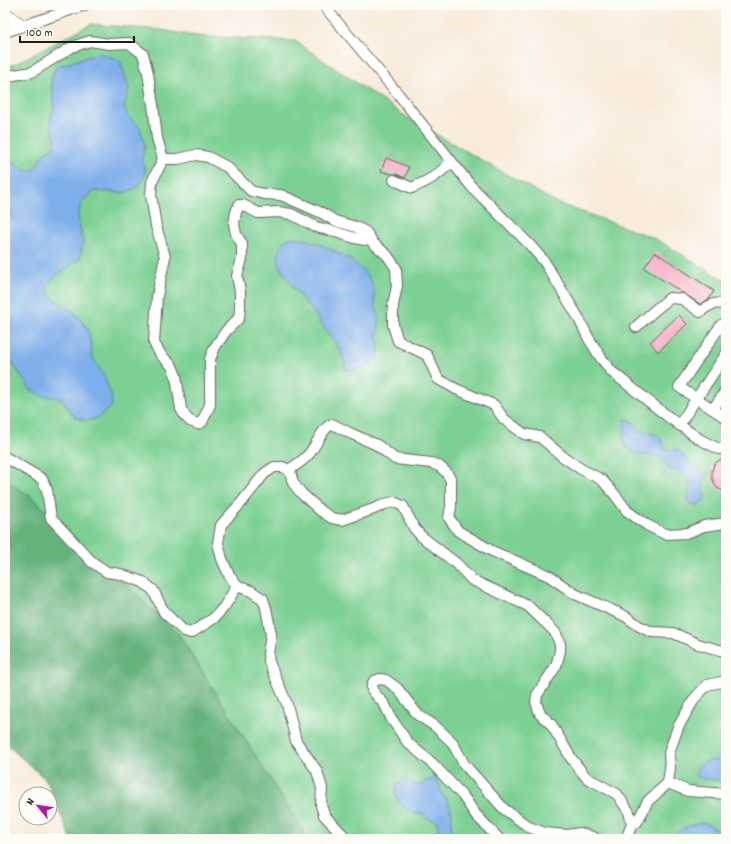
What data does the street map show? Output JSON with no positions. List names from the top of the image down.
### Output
{
  "scale_bar": "100 m",
  "north": "top left"
}
